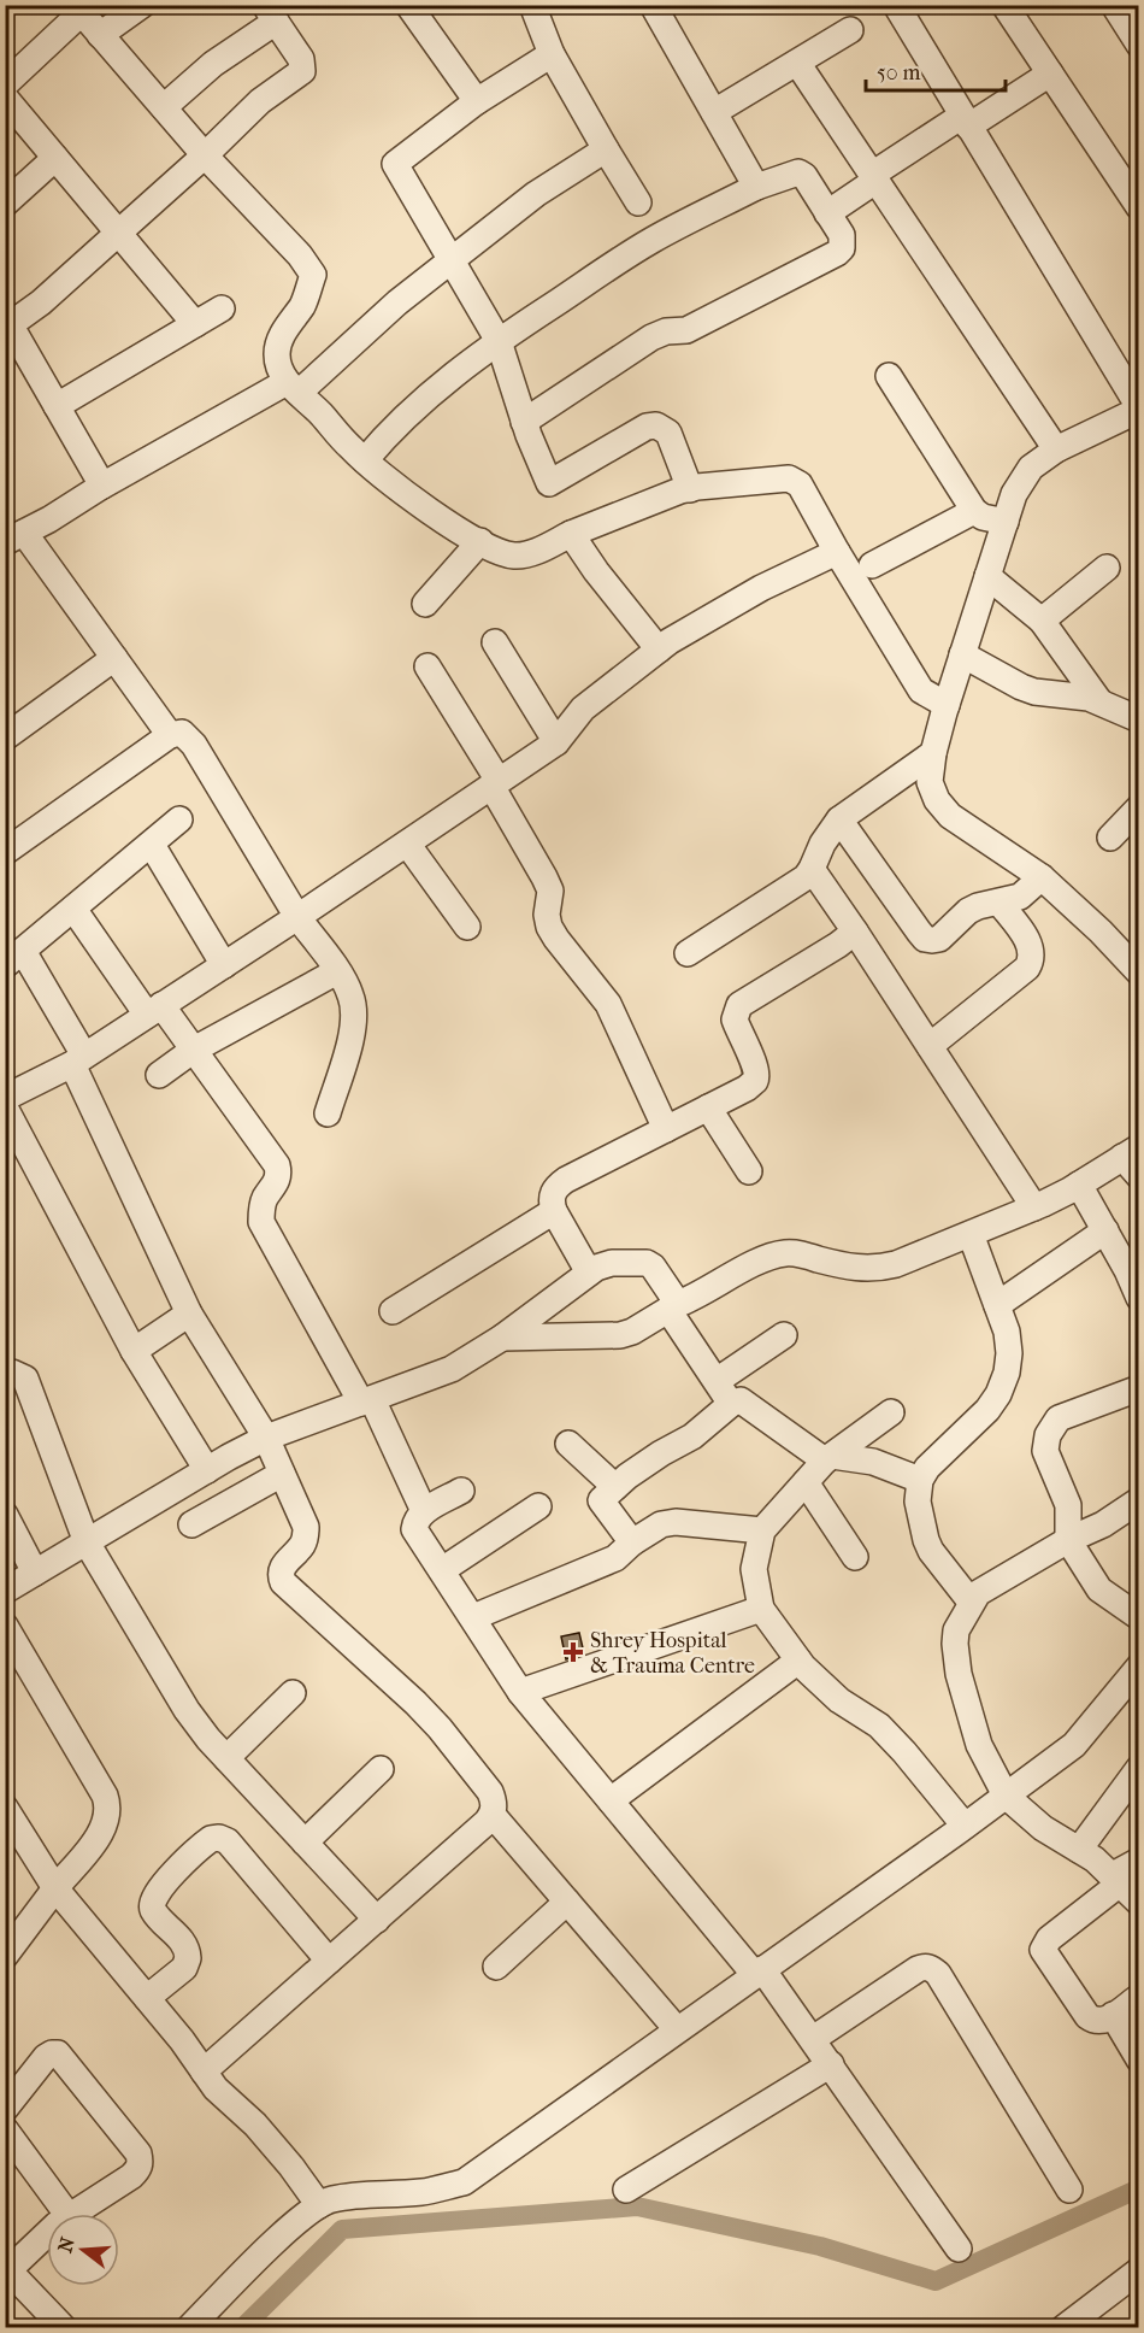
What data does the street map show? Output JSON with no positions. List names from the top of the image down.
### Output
{
  "places": {
    "health": ["Shrey Hospital & Trauma Centre"]
  },
  "scale_bar": "50 m",
  "north": "left"
}
